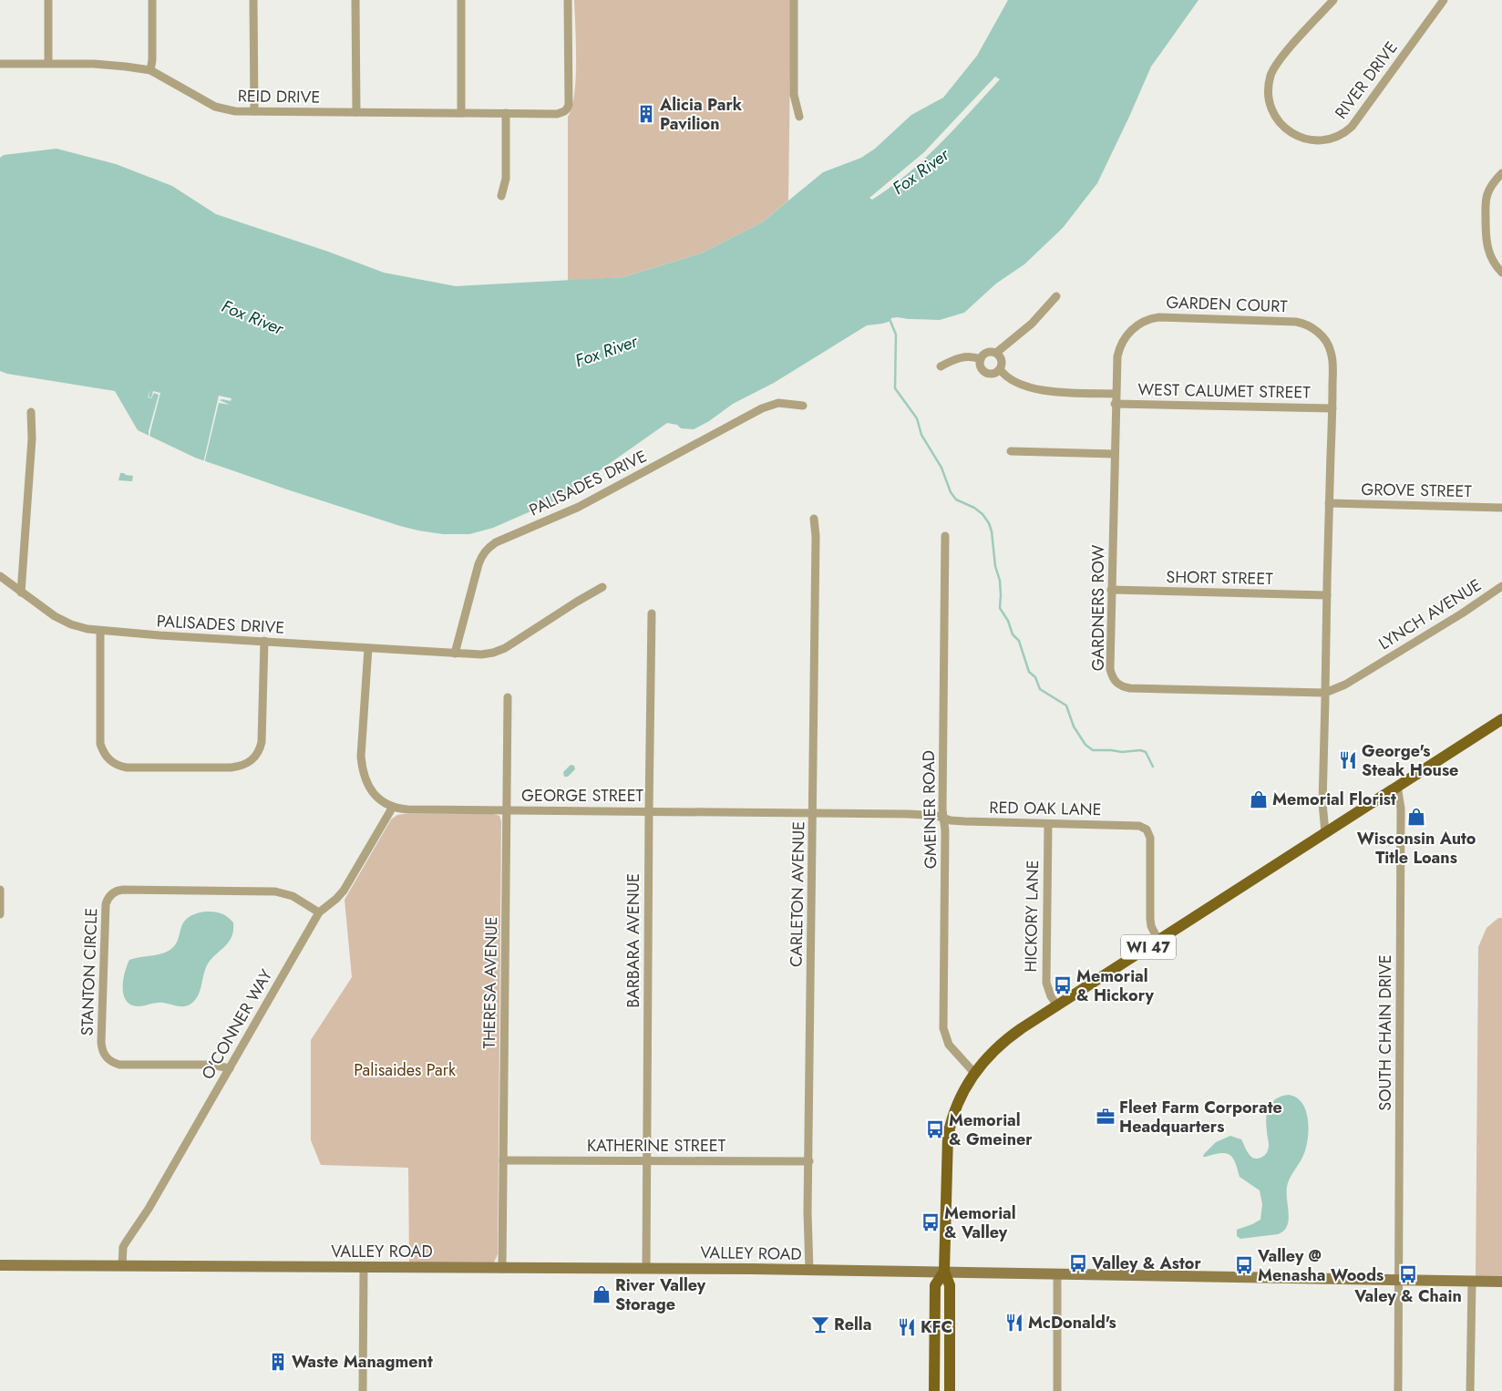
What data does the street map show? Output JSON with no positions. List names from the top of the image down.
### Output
{
  "streets": {
    "main road": ["WI 47", "VALLEY ROAD"],
    "street": [
      "RIVER DRIVE",
      "REID DRIVE",
      "GARDEN COURT",
      "WEST CALUMET STREET",
      "PALISADES DRIVE",
      "GROVE STREET",
      "SHORT STREET",
      "GARDNERS ROW",
      "LYNCH AVENUE",
      "GEORGE STREET",
      "RED OAK LANE",
      "GMEINER ROAD",
      "CARLETON AVENUE",
      "HICKORY LANE",
      "BARBARA AVENUE",
      "STANTON CIRCLE",
      "THERESA AVENUE",
      "O'CONNER WAY",
      "SOUTH CHAIN DRIVE",
      "KATHERINE STREET"
    ]
  },
  "crossings": [
    ["GARDEN COURT", "WEST CALUMET STREET"],
    ["GARDEN COURT", "GARDNERS ROW"],
    ["WEST CALUMET STREET", "GARDNERS ROW"],
    ["PALISADES DRIVE", "GEORGE STREET"],
    ["SHORT STREET", "GARDNERS ROW"],
    ["GARDNERS ROW", "LYNCH AVENUE"],
    ["GEORGE STREET", "RED OAK LANE"],
    ["GEORGE STREET", "GMEINER ROAD"],
    ["GEORGE STREET", "CARLETON AVENUE"],
    ["GEORGE STREET", "BARBARA AVENUE"],
    ["GEORGE STREET", "THERESA AVENUE"],
    ["GEORGE STREET", "O'CONNER WAY"],
    ["RED OAK LANE", "GMEINER ROAD"],
    ["RED OAK LANE", "HICKORY LANE"],
    ["RED OAK LANE", "WI 47"],
    ["GMEINER ROAD", "WI 47"],
    ["CARLETON AVENUE", "KATHERINE STREET"],
    ["CARLETON AVENUE", "VALLEY ROAD"],
    ["HICKORY LANE", "WI 47"],
    ["BARBARA AVENUE", "KATHERINE STREET"],
    ["BARBARA AVENUE", "VALLEY ROAD"],
    ["WI 47", "SOUTH CHAIN DRIVE"],
    ["WI 47", "VALLEY ROAD"],
    ["STANTON CIRCLE", "O'CONNER WAY"],
    ["THERESA AVENUE", "KATHERINE STREET"],
    ["THERESA AVENUE", "VALLEY ROAD"],
    ["O'CONNER WAY", "VALLEY ROAD"],
    ["SOUTH CHAIN DRIVE", "VALLEY ROAD"]
  ],
  "water": ["Fox River"],
  "parks": ["Palisaides Park"],
  "places": {
    "building": ["Alicia Park Pavilion", "Waste Managment"],
    "restaurant": ["George's Steak House", "McDonald's", "KFC"],
    "shop": ["Memorial Florist", "Wisconsin Auto Title Loans", "River Valley Storage"],
    "bus stop": [
      "Memorial & Hickory",
      "Memorial & Gmeiner",
      "Memorial & Valley",
      "Valley & Astor",
      "Valley @ Menasha Woods",
      "Valey & Chain"
    ],
    "office": ["Fleet Farm Corporate Headquarters"],
    "bar": ["Rella"]
  }
}
